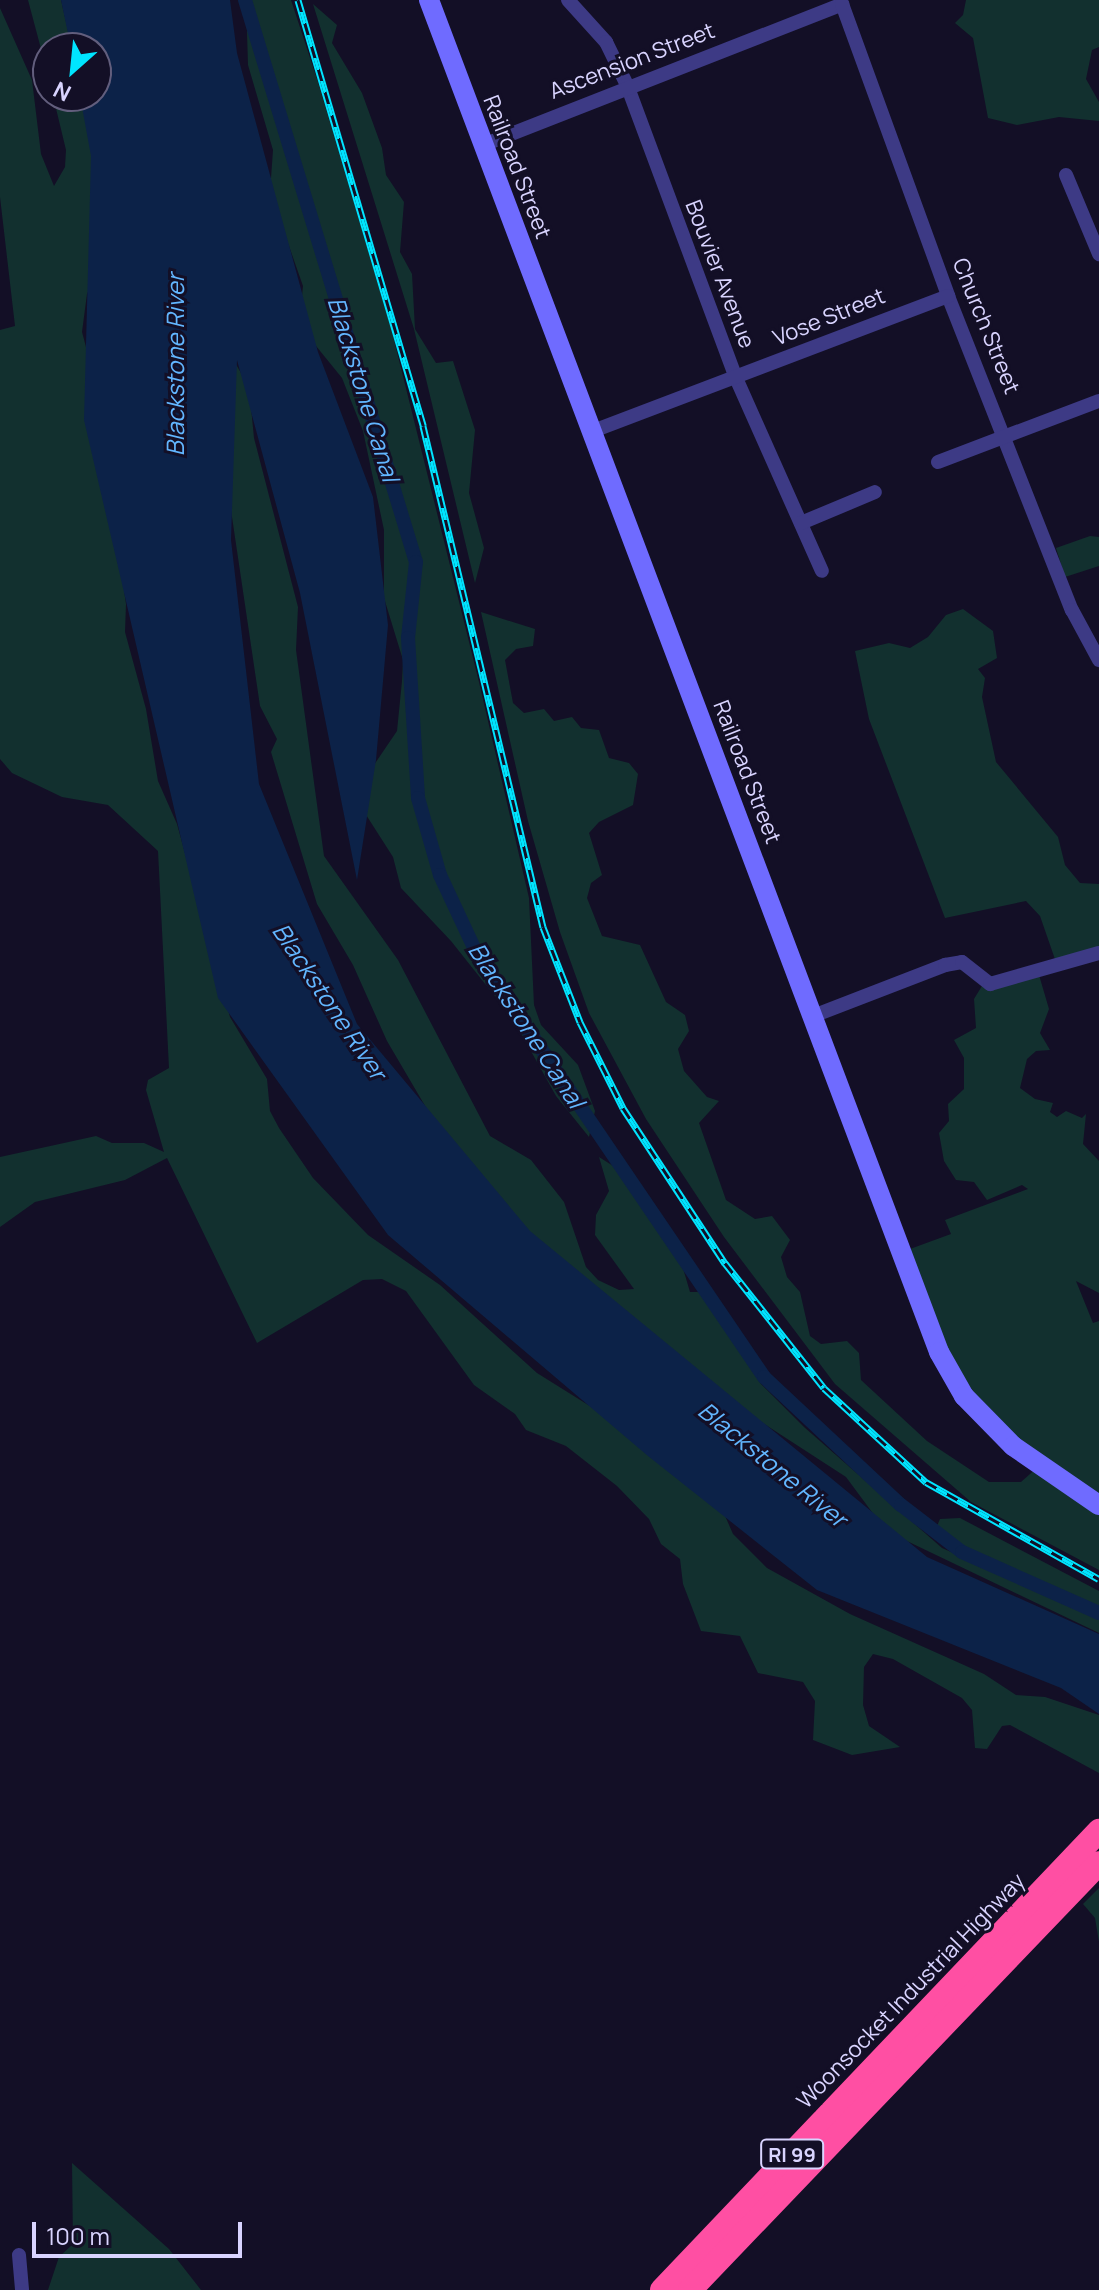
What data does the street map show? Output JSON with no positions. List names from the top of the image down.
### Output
{
  "streets": {
    "highway": ["Woonsocket Industrial Highway", "RI 99"],
    "street": [
      "Ascension Street",
      "Railroad Street",
      "Bouvier Avenue",
      "Vose Street",
      "Church Street"
    ]
  },
  "crossings": [
    ["Ascension Street", "Railroad Street"],
    ["Ascension Street", "Bouvier Avenue"],
    ["Ascension Street", "Church Street"],
    ["Railroad Street", "Vose Street"],
    ["Bouvier Avenue", "Vose Street"],
    ["Vose Street", "Church Street"]
  ],
  "water": ["Blackstone River", "Blackstone Canal"],
  "scale_bar": "100 m",
  "north": "bottom left"
}
